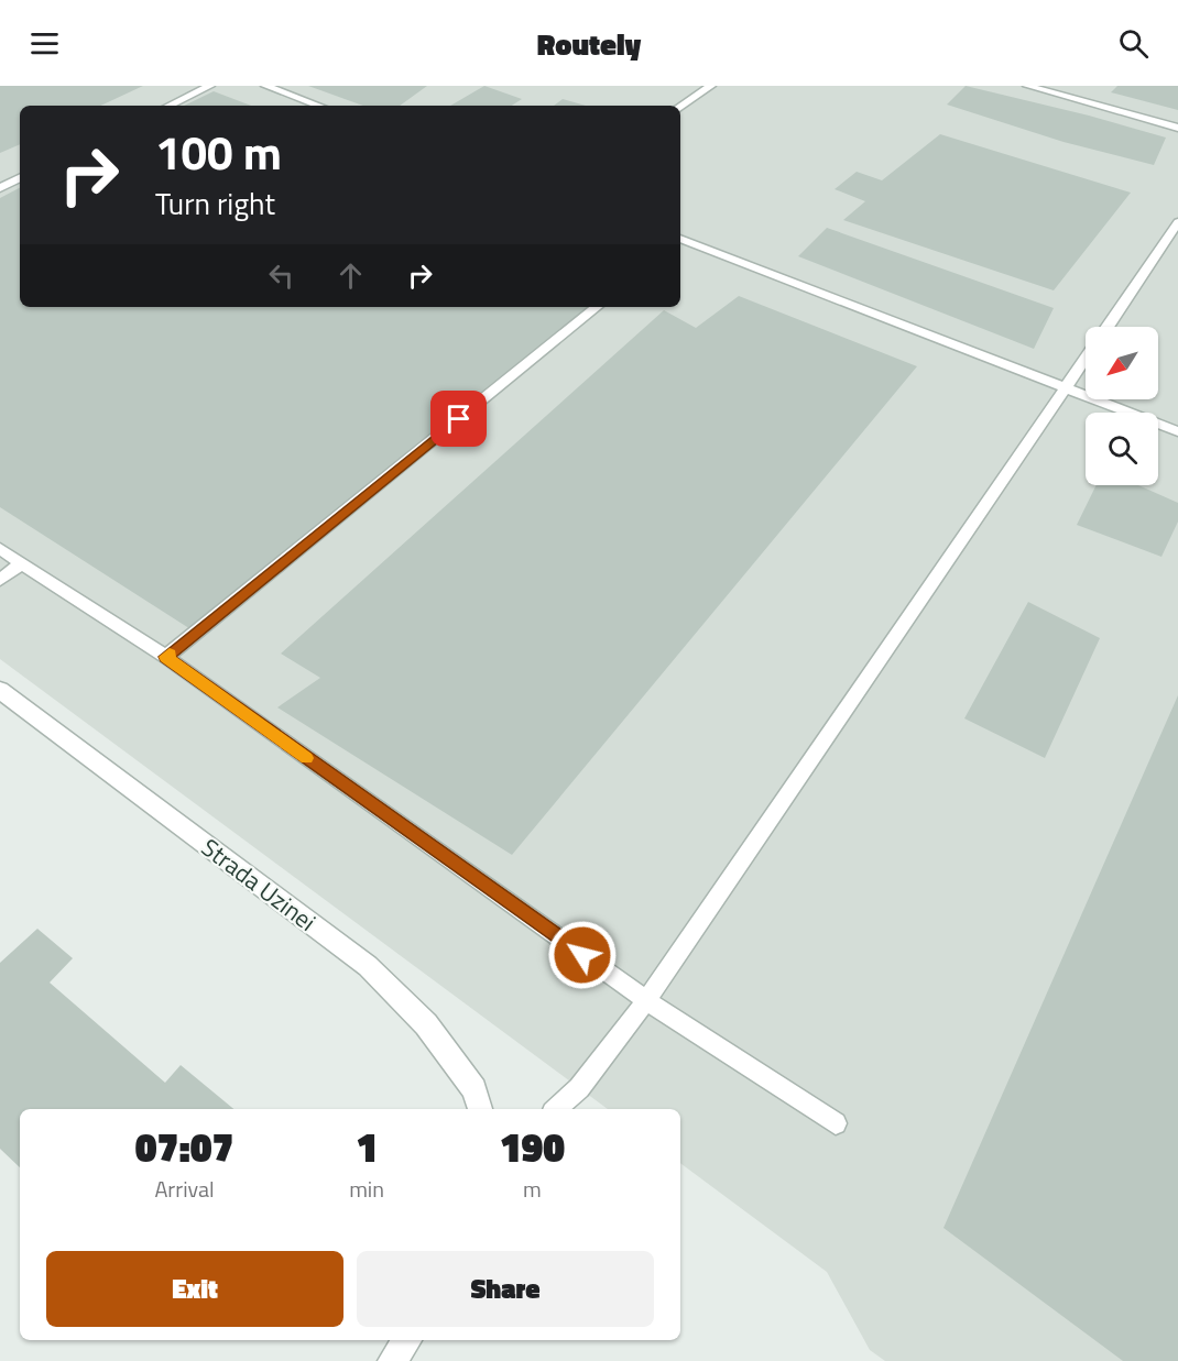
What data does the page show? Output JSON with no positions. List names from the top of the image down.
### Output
{
  "streets": {
    "street": ["Strada Uzinei"]
  },
  "north": "bottom left",
  "page": {
    "header": "Routely",
    "turn": ["100 m", "Turn right"],
    "eta": [
      "07:07",
      "Arrival",
      "1",
      "min",
      "190",
      "m"
    ],
    "buttons": ["Exit", "Share"]
  }
}
